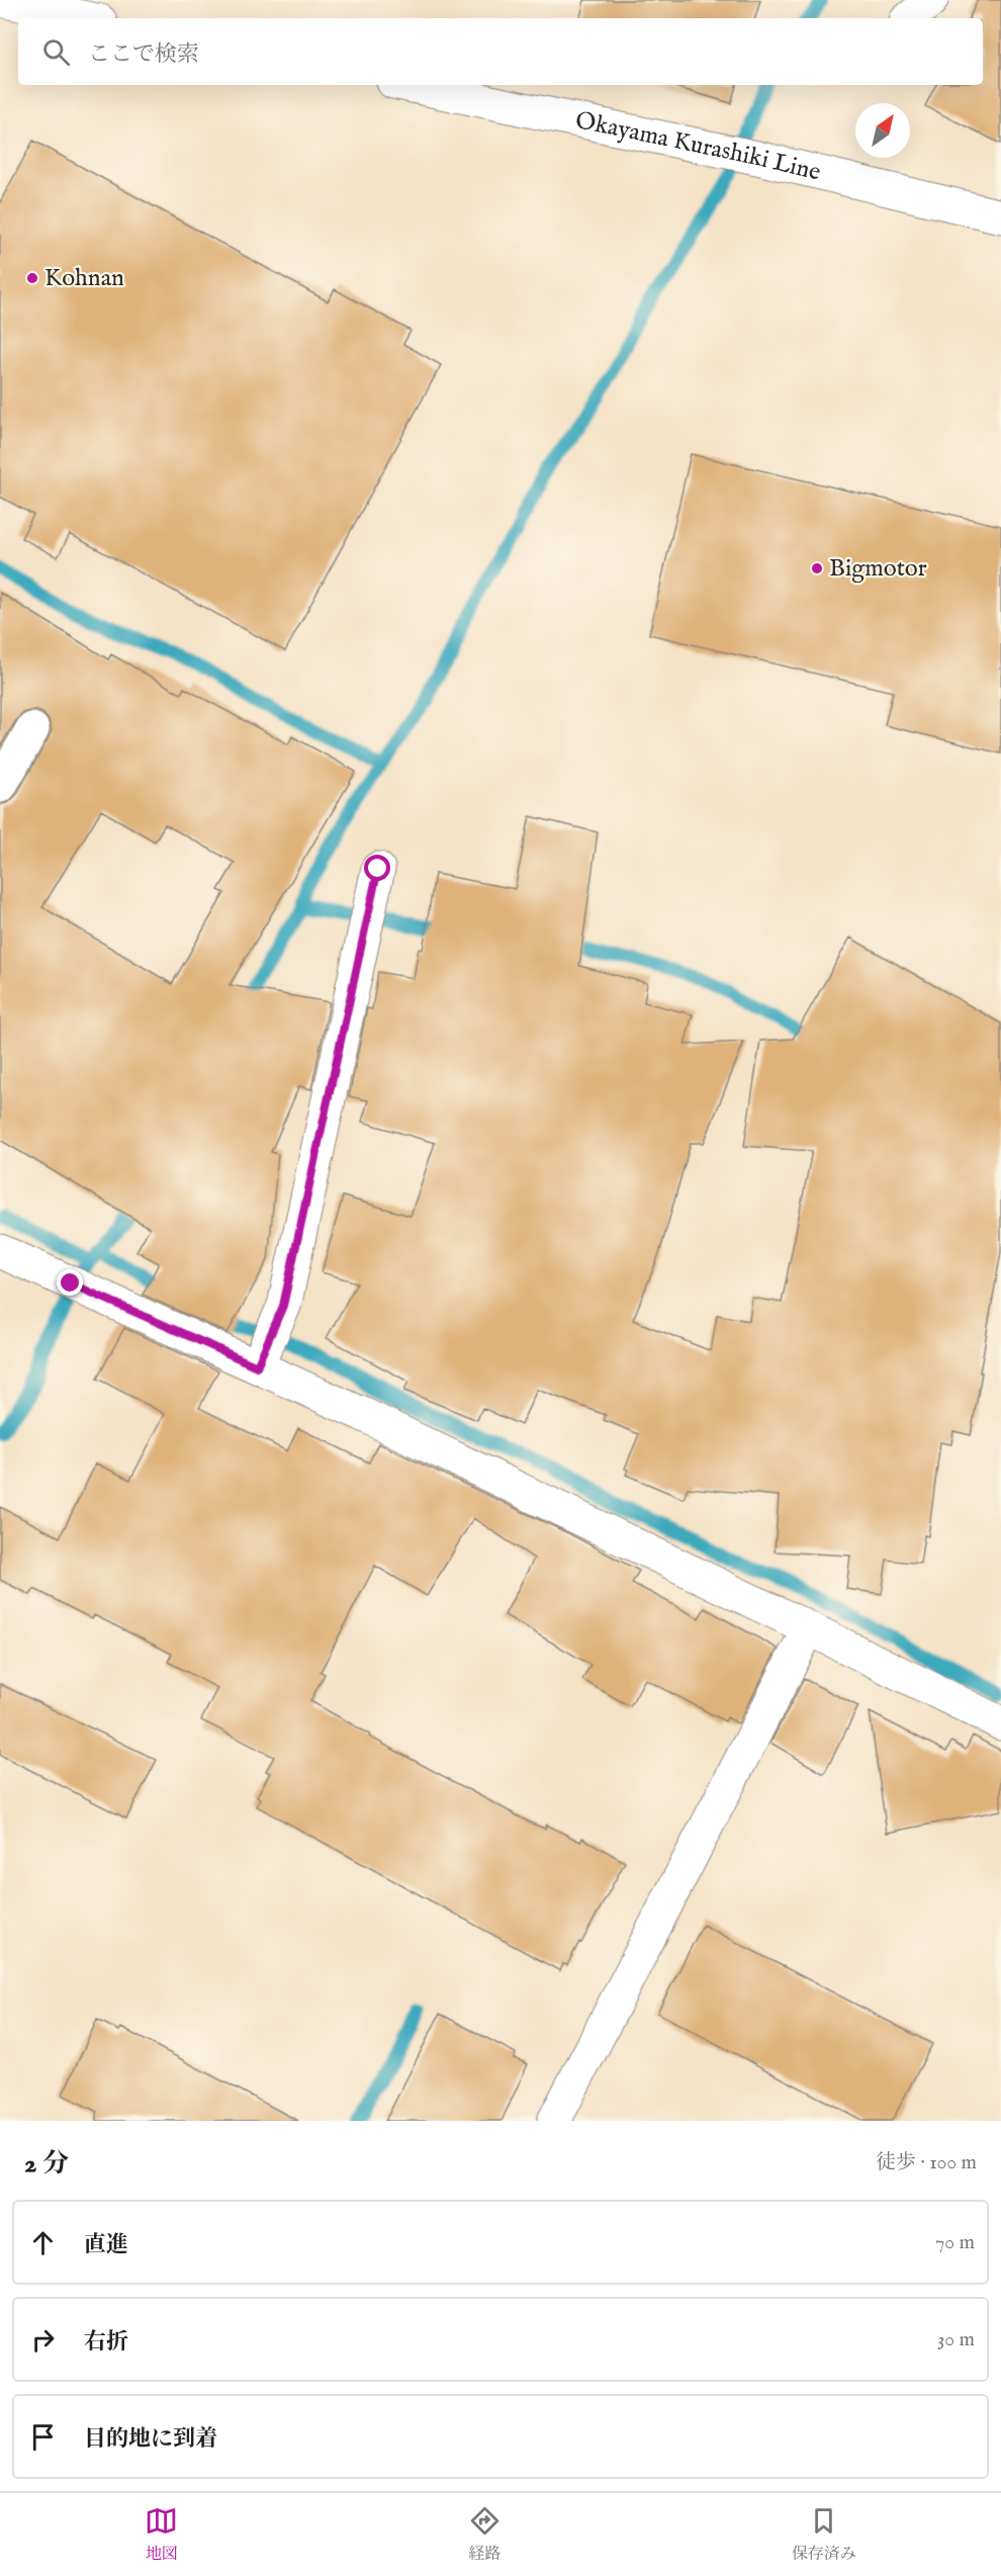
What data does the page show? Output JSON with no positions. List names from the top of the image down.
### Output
{
  "streets": {
    "street": ["Okayama Kurashiki Line"]
  },
  "places": ["Kohnan", "Bigmotor"],
  "north": "top right",
  "page": {
    "search": "ここで検索",
    "heading": ["2 分", "徒歩 · 100 m"],
    "list": [
      ["直進", "70 m"],
      ["右折", "30 m"],
      "目的地に到着"
    ],
    "nav": ["地図", "経路", "保存済み"]
  }
}
